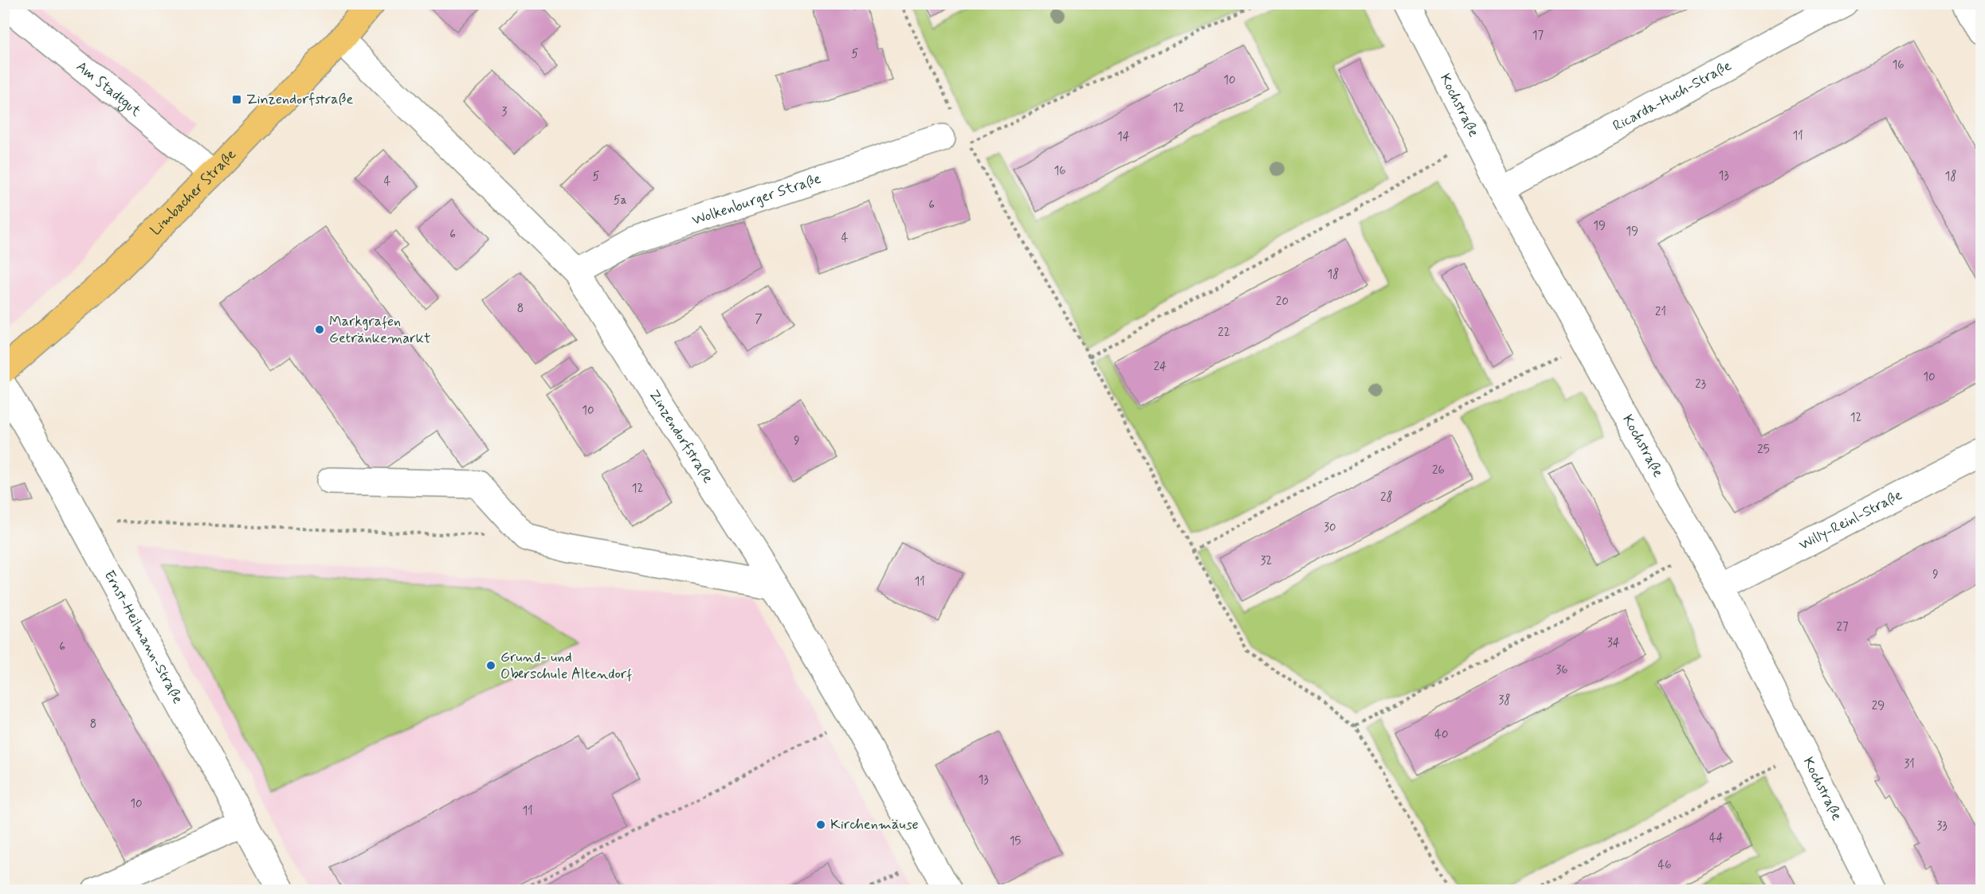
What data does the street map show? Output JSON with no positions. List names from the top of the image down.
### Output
{
  "streets": {
    "main road": ["Limbacher Straße"],
    "street": [
      "Am Stadtgut",
      "Ricarda-Huch-Straße",
      "Kochstraße",
      "Wolkenburger Straße",
      "Zinzendorfstraße",
      "Willy-Reinl-Straße",
      "Ernst-Heilmann-Straße"
    ]
  },
  "crossings": [
    ["Am Stadtgut", "Limbacher Straße"],
    ["Ricarda-Huch-Straße", "Kochstraße"],
    ["Kochstraße", "Willy-Reinl-Straße"],
    ["Limbacher Straße", "Zinzendorfstraße"],
    ["Wolkenburger Straße", "Zinzendorfstraße"]
  ],
  "places": {
    "transit": ["Zinzendorfstraße"],
    "other": ["Markgrafen Getränkemarkt", "Grund- und Oberschule Altendorf", "Kirchenmäuse"]
  },
  "house_numbers": [
    "17",
    "5",
    "16",
    "10",
    "12",
    "3",
    "11",
    "14",
    "16",
    "13",
    "5",
    "18",
    "4",
    "5a",
    "6",
    "19",
    "19",
    "6",
    "4",
    "18",
    "20",
    "8",
    "21",
    "7",
    "22",
    "24",
    "10",
    "23",
    "10",
    "12",
    "9",
    "25",
    "26",
    "12",
    "28",
    "30",
    "32",
    "9",
    "11",
    "27",
    "34",
    "6",
    "36",
    "38",
    "29",
    "8",
    "40",
    "31",
    "13",
    "10",
    "11",
    "33",
    "44",
    "15",
    "46"
  ]
}
